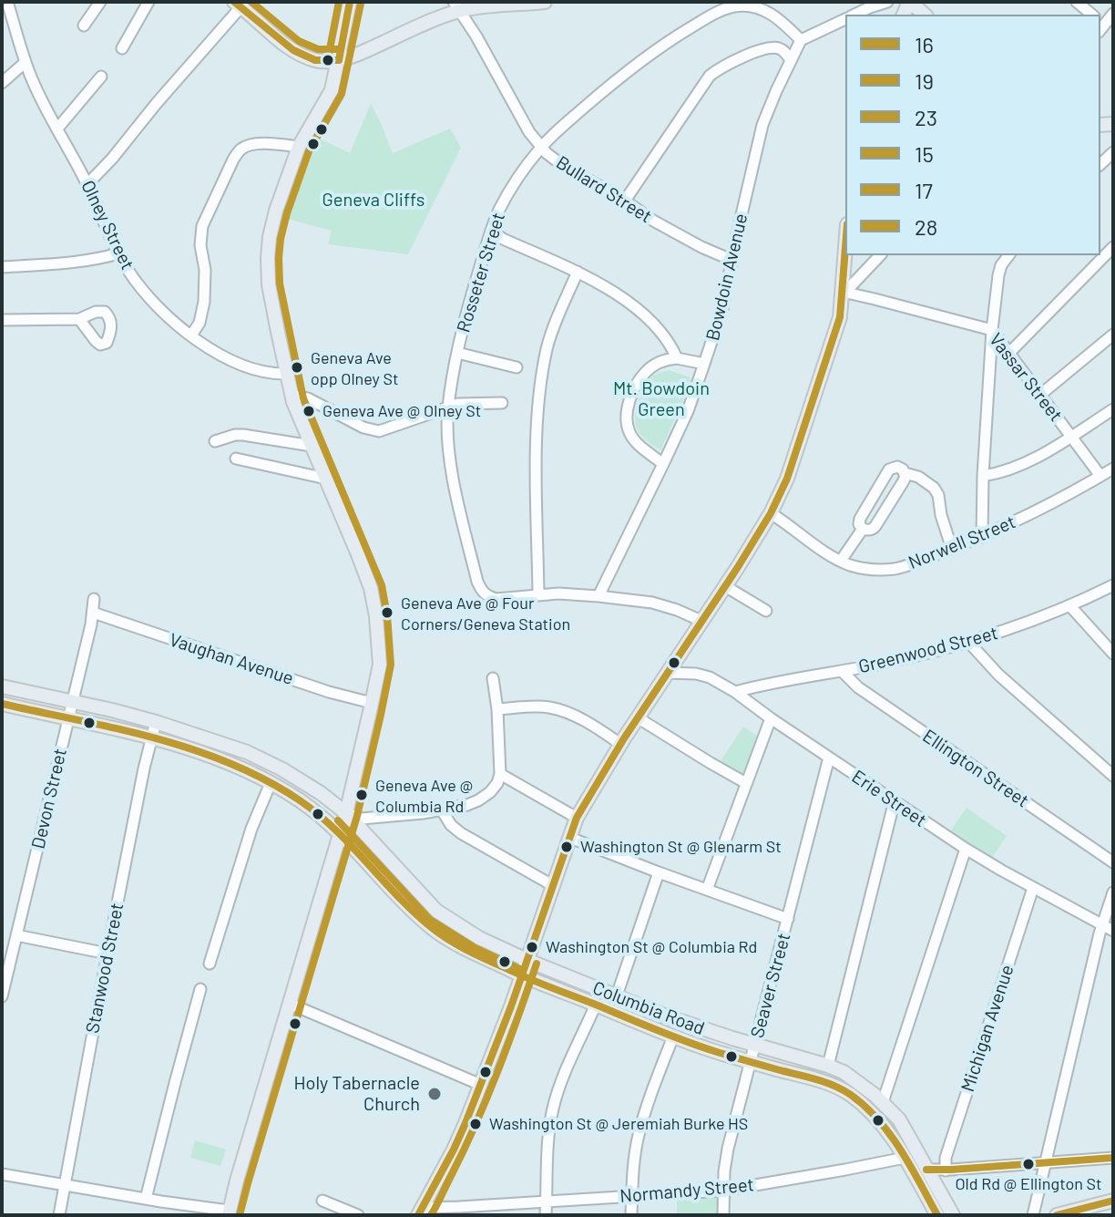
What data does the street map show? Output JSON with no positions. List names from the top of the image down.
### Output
{
  "streets": {
    "main road": ["Columbia Road"],
    "street": [
      "Bullard Street",
      "Olney Street",
      "Rosseter Street",
      "Bowdoin Avenue",
      "Vassar Street",
      "Norwell Street",
      "Greenwood Street",
      "Vaughan Avenue",
      "Ellington Street",
      "Devon Street",
      "Erie Street",
      "Stanwood Street",
      "Seaver Street",
      "Michigan Avenue",
      "Normandy Street"
    ]
  },
  "crossings": [
    ["Bullard Street", "Rosseter Street"],
    ["Bullard Street", "Bowdoin Avenue"],
    ["Rosseter Street", "Bowdoin Avenue"],
    ["Vassar Street", "Norwell Street"],
    ["Greenwood Street", "Ellington Street"],
    ["Greenwood Street", "Erie Street"],
    ["Vaughan Avenue", "Devon Street"],
    ["Devon Street", "Columbia Road"],
    ["Erie Street", "Seaver Street"],
    ["Erie Street", "Michigan Avenue"],
    ["Stanwood Street", "Columbia Road"],
    ["Seaver Street", "Columbia Road"],
    ["Seaver Street", "Normandy Street"],
    ["Columbia Road", "Normandy Street"]
  ],
  "parks": ["Geneva Cliffs", "Mt. Bowdoin Green"],
  "places": [
    "Geneva Ave opp Olney St",
    "Geneva Ave @ Olney St",
    "Geneva Ave @ Four Corners/Geneva Station",
    "Geneva Ave @ Columbia Rd",
    "Washington St @ Glenarm St",
    "Washington St @ Columbia Rd",
    "Holy Tabernacle Church",
    "Washington St @ Jeremiah Burke HS",
    "Old Rd @ Ellington St"
  ],
  "lines": [
    "transit line 15",
    "transit line 17",
    "transit line 19",
    "transit line 23",
    "transit line 16",
    "transit line 28"
  ],
  "legend": [
    "16",
    "19",
    "23",
    "15",
    "17",
    "28"
  ]
}
